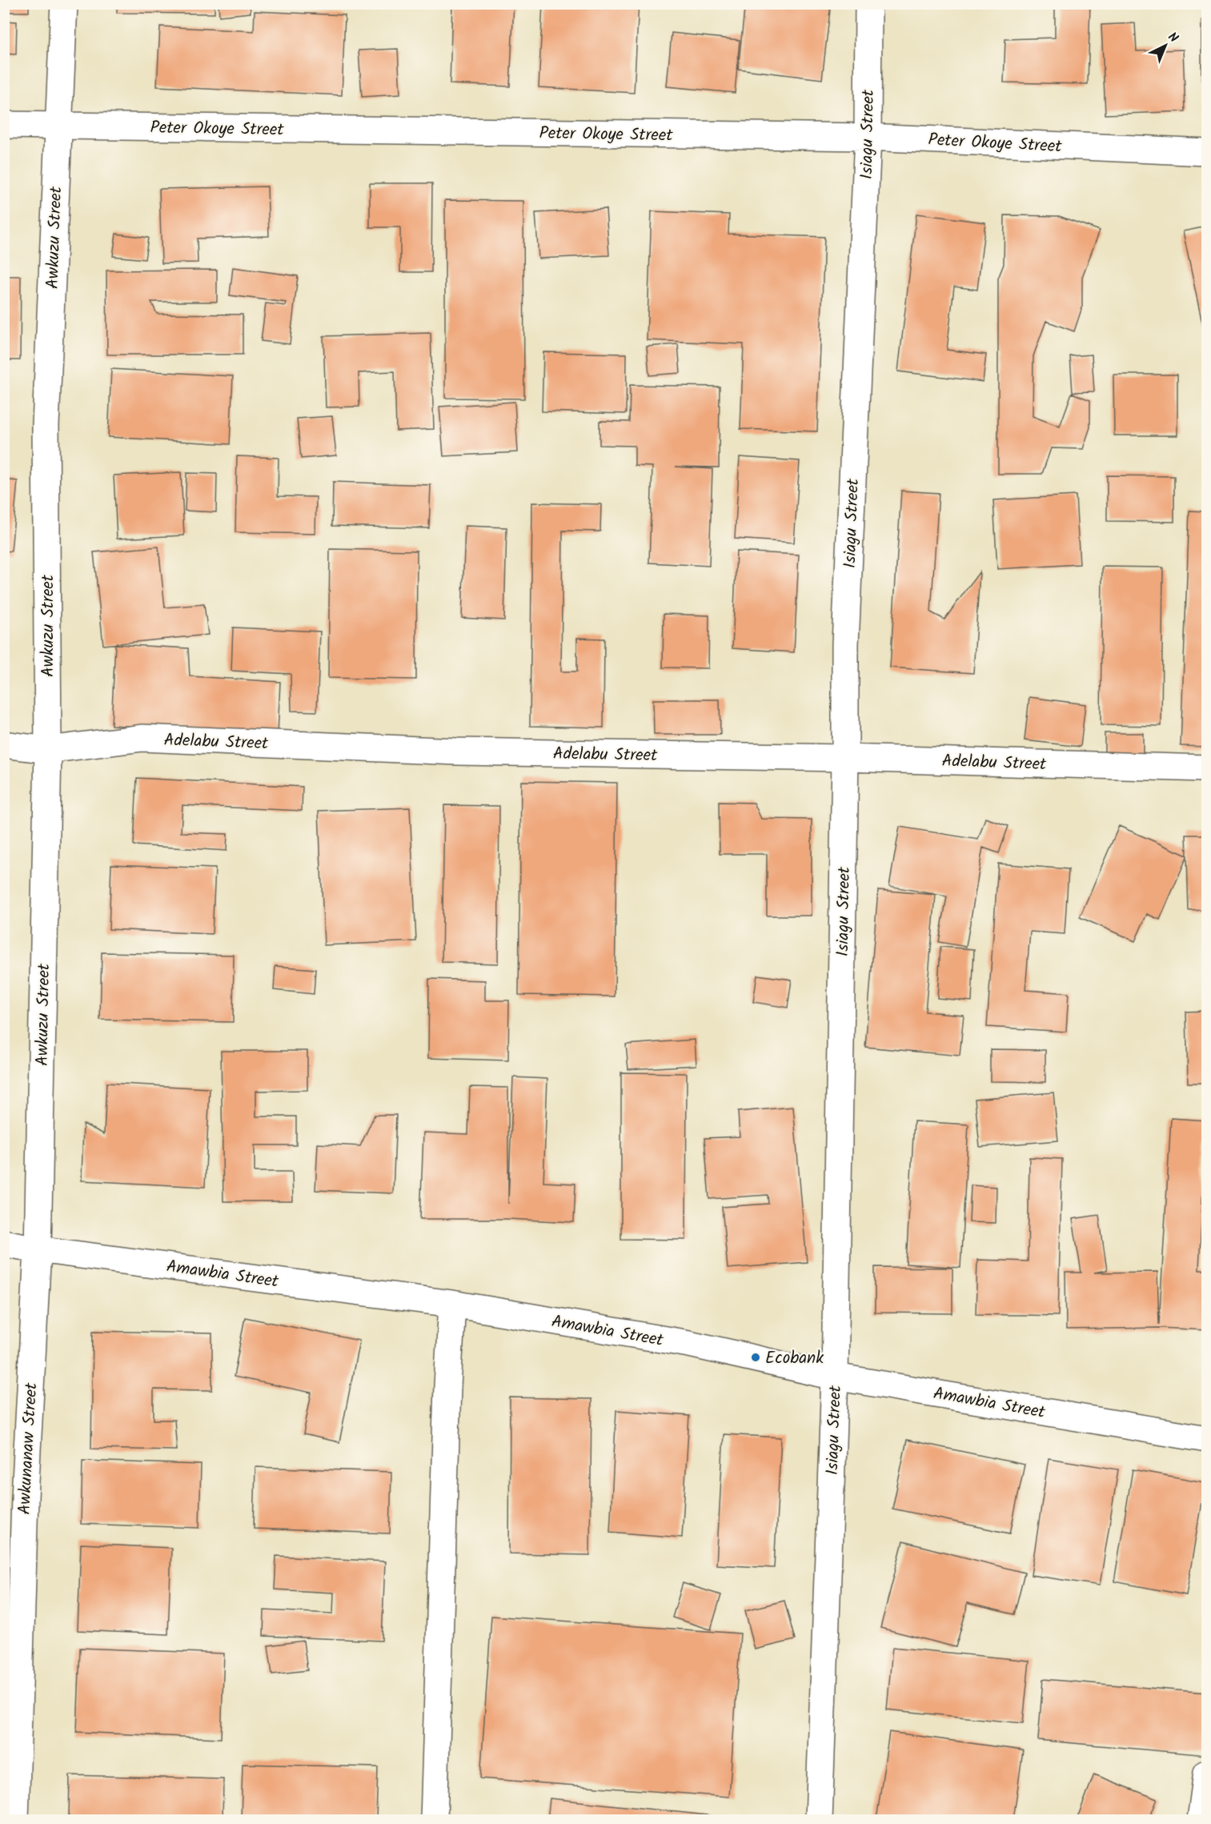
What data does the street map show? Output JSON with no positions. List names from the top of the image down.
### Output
{
  "streets": {
    "street": [
      "Peter Okoye Street",
      "Isiagu Street",
      "Awkuzu Street",
      "Adelabu Street",
      "Amawbia Street",
      "Awkunanaw Street"
    ]
  },
  "crossings": [
    ["Peter Okoye Street", "Isiagu Street"],
    ["Peter Okoye Street", "Awkuzu Street"],
    ["Isiagu Street", "Adelabu Street"],
    ["Isiagu Street", "Amawbia Street"],
    ["Awkuzu Street", "Adelabu Street"],
    ["Awkuzu Street", "Amawbia Street"],
    ["Awkuzu Street", "Awkunanaw Street"],
    ["Amawbia Street", "Awkunanaw Street"]
  ],
  "places": ["Ecobank"],
  "north": "top right"
}
